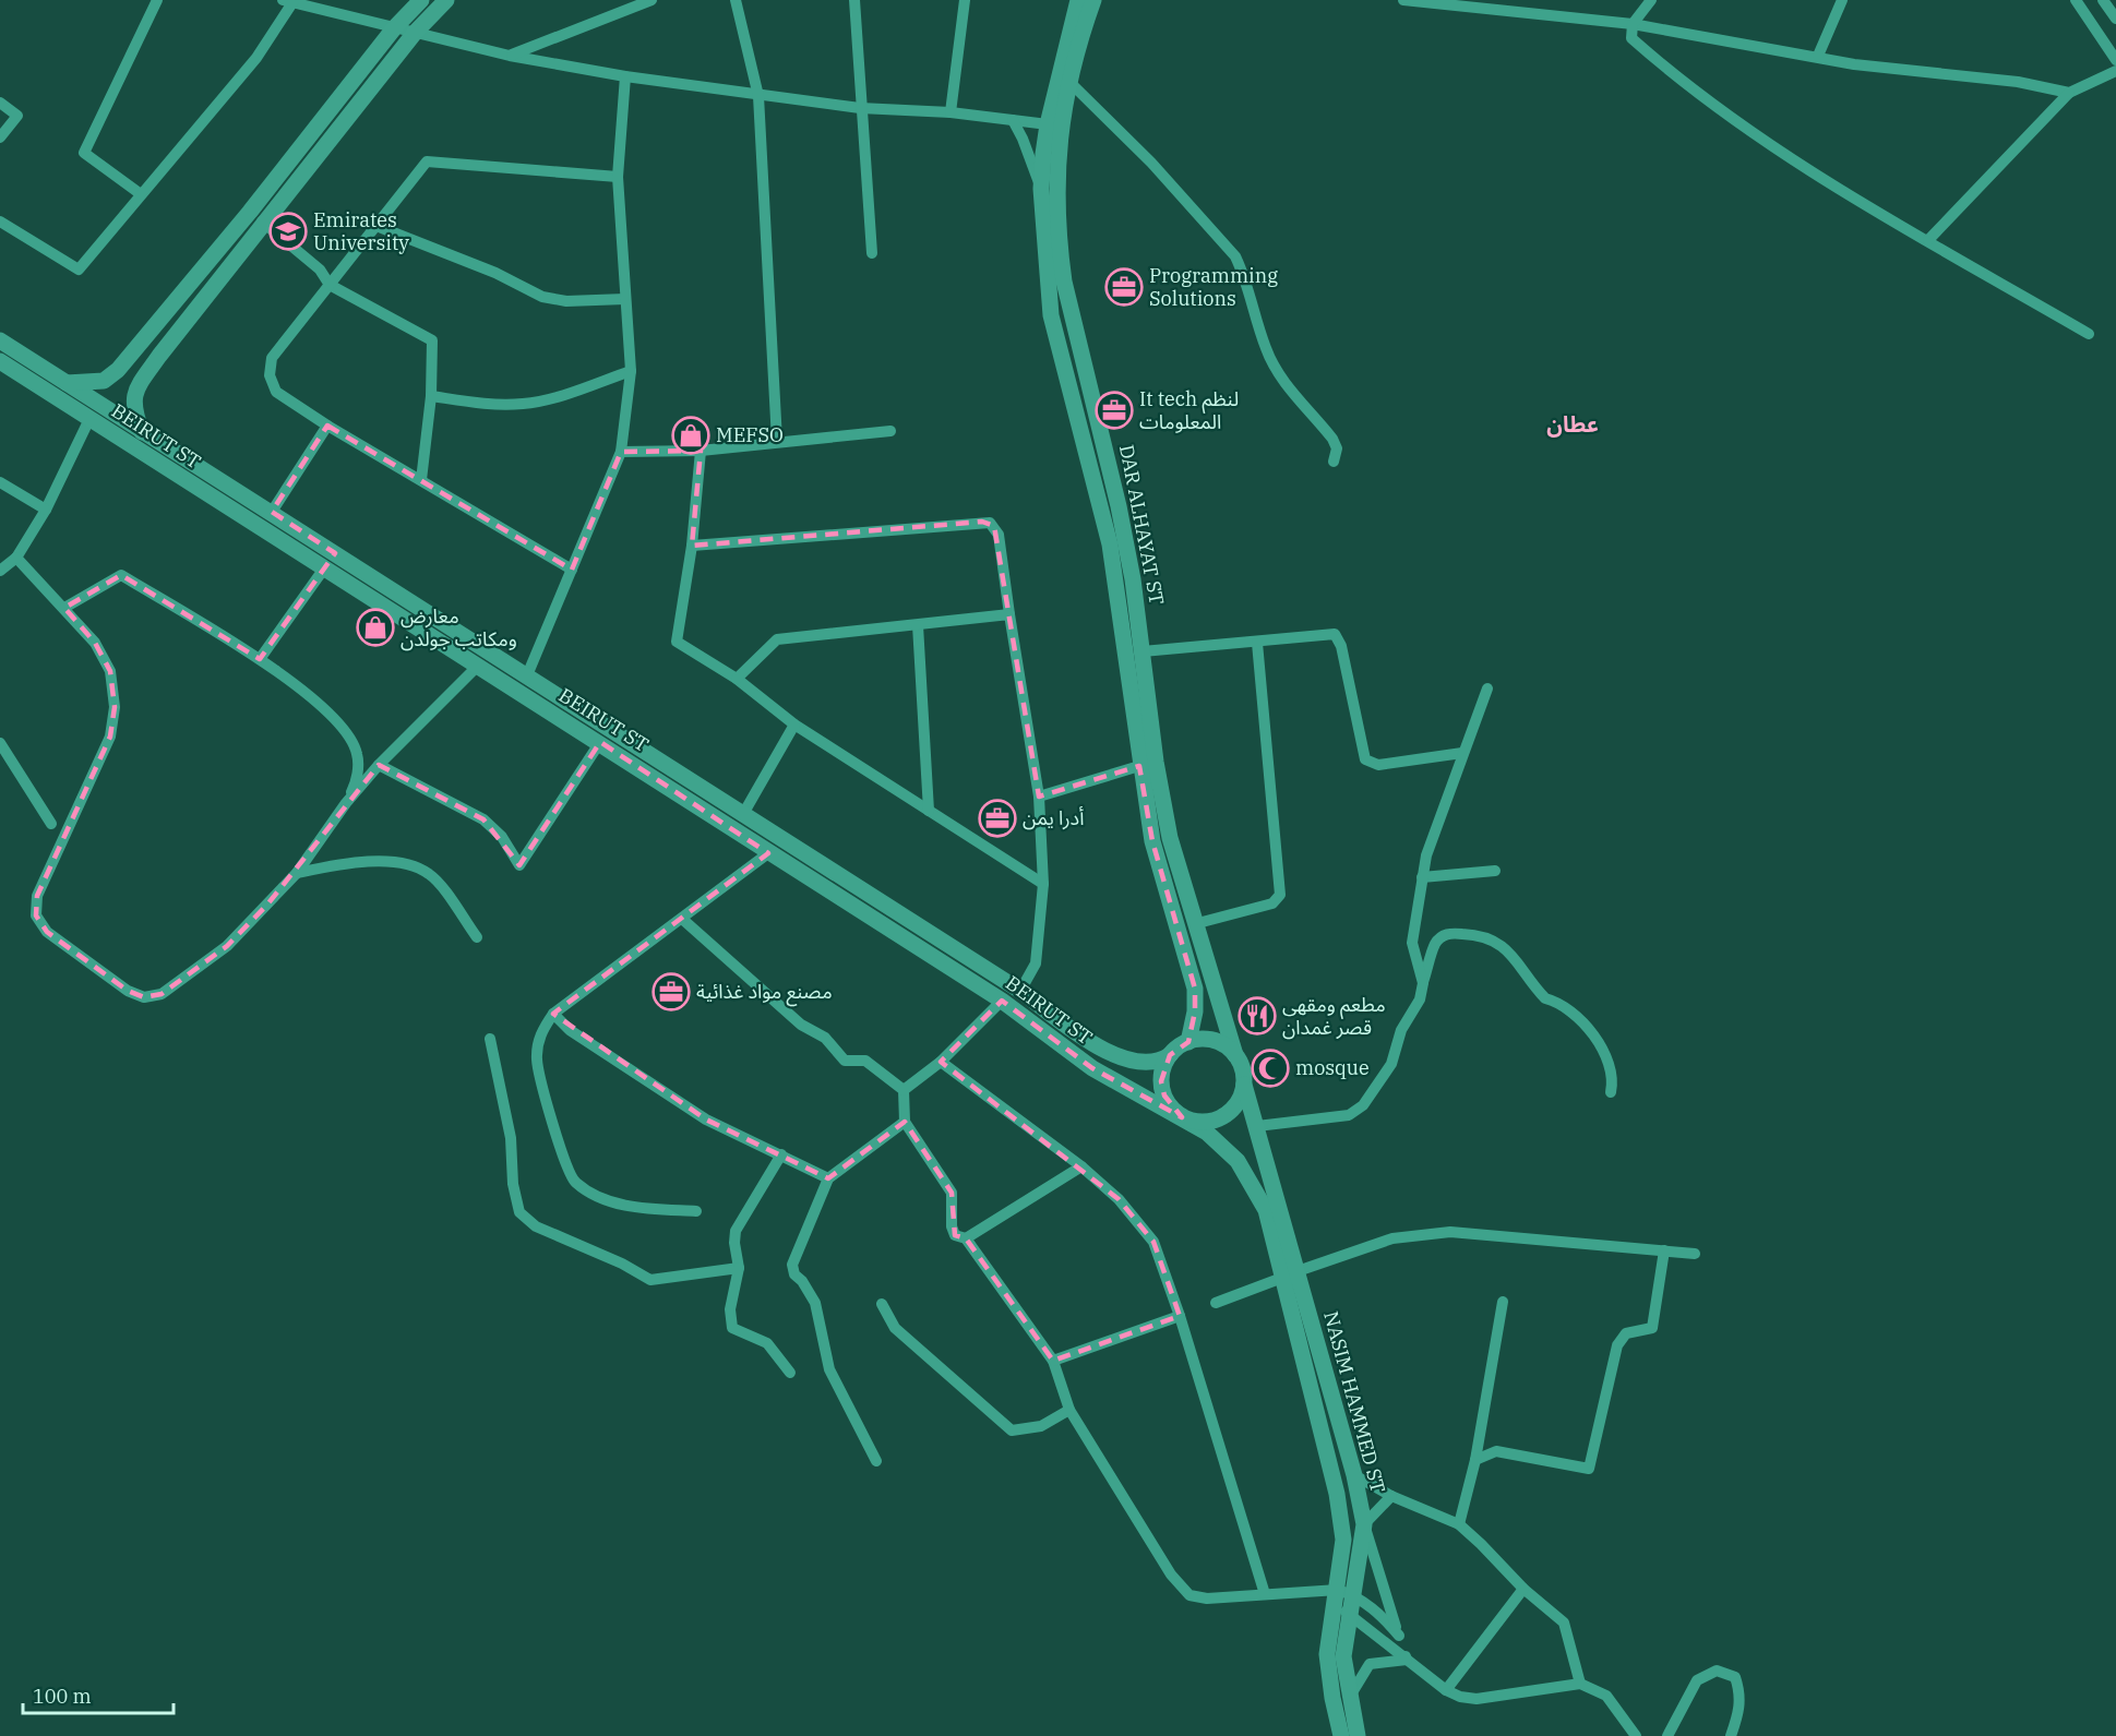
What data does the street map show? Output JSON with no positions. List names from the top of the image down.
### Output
{
  "streets": {
    "main road": ["BEIRUT ST", "DAR ALHAYAT ST", "NASIM HAMMED ST"]
  },
  "crossings": [
    ["BEIRUT ST", "DAR ALHAYAT ST"],
    ["BEIRUT ST", "NASIM HAMMED ST"],
    ["DAR ALHAYAT ST", "NASIM HAMMED ST"]
  ],
  "districts": ["عطان"],
  "places": {
    "school or university": ["Emirates University"],
    "office": [
      "Programming Solutions",
      "It tech لنظم المعلومات",
      "أدرا يمن",
      "مصنع مواد غذائية"
    ],
    "shop": ["MEFSO", "معارض ومكاتب جولدن"],
    "restaurant": ["مطعم ومقهى قصر غمدان"],
    "mosque": ["mosque"]
  },
  "scale_bar": "100 m"
}
